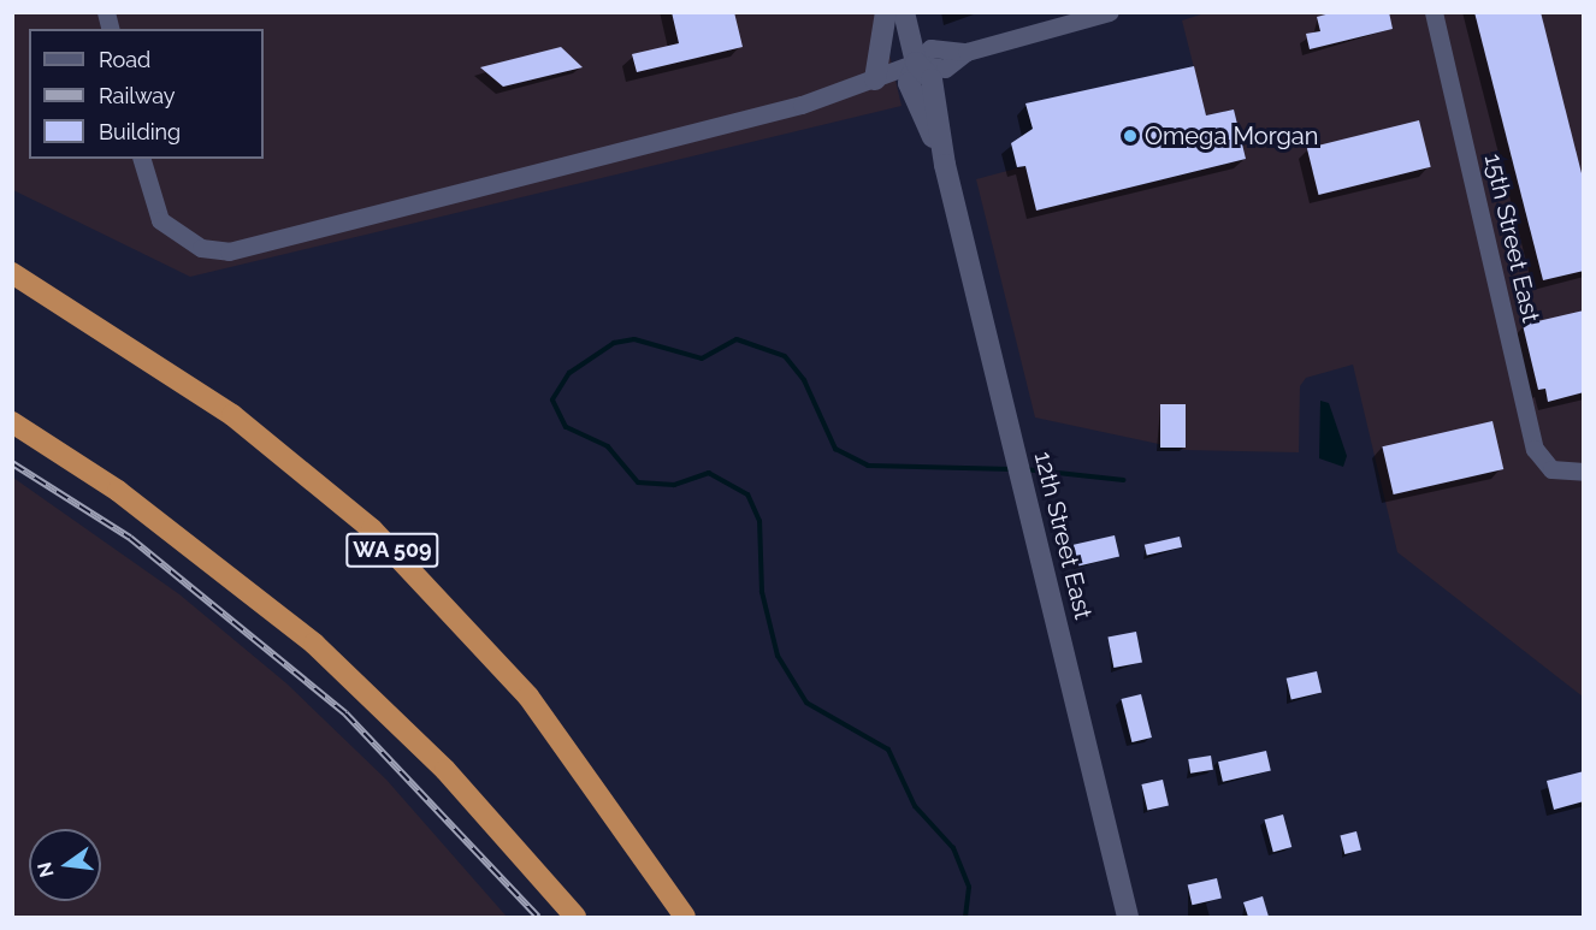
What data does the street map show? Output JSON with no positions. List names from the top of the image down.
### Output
{
  "streets": {
    "highway": ["WA 509"],
    "street": ["15th Street East", "12th Street East"]
  },
  "places": ["Omega Morgan"],
  "legend": ["Road", "Railway", "Building"],
  "north": "left"
}
